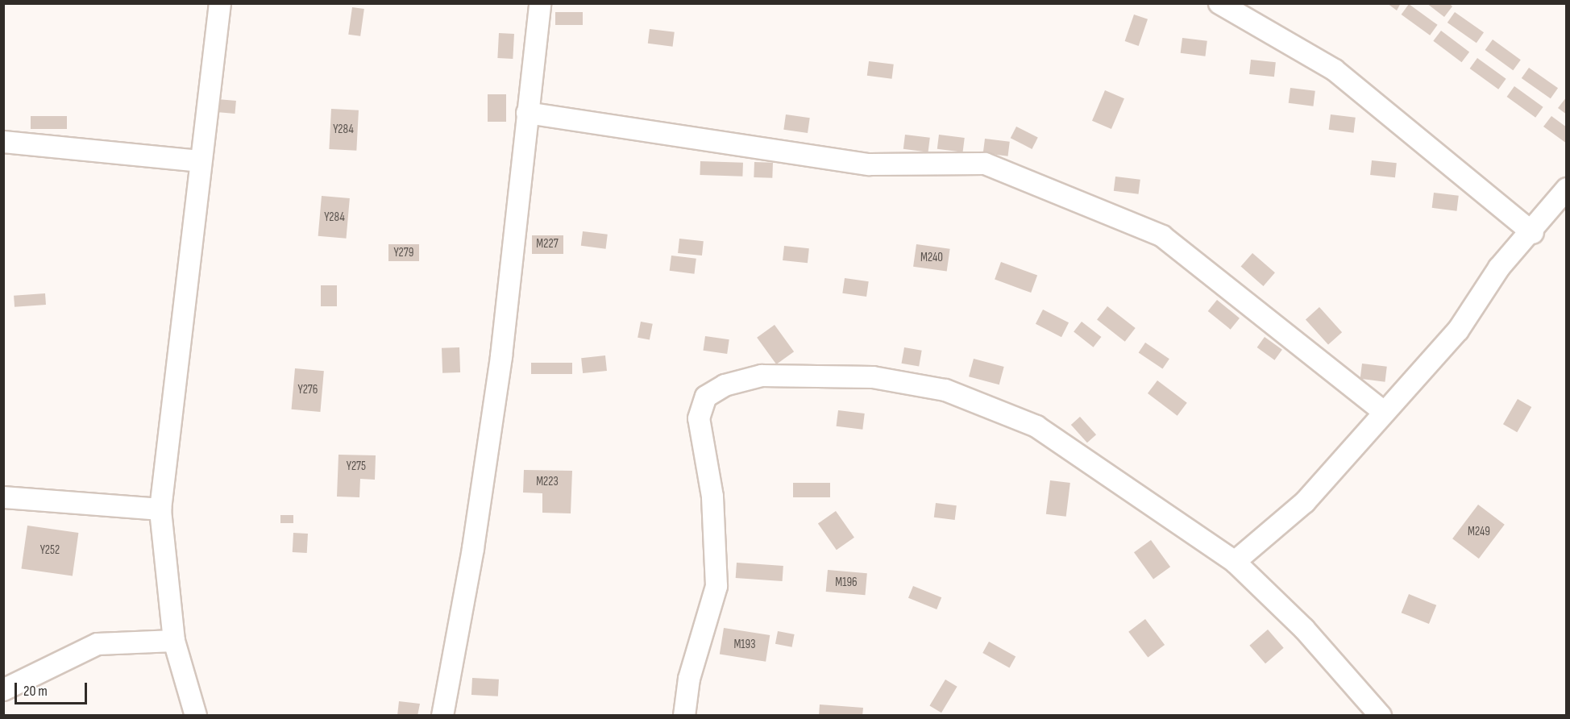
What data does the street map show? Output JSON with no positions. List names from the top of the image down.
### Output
{
  "house_numbers": [
    "Y284",
    "Y284",
    "M227",
    "Y279",
    "M240",
    "Y276",
    "Y275",
    "M223",
    "M249",
    "Y252",
    "M196",
    "M193"
  ],
  "scale_bar": "20 m"
}
